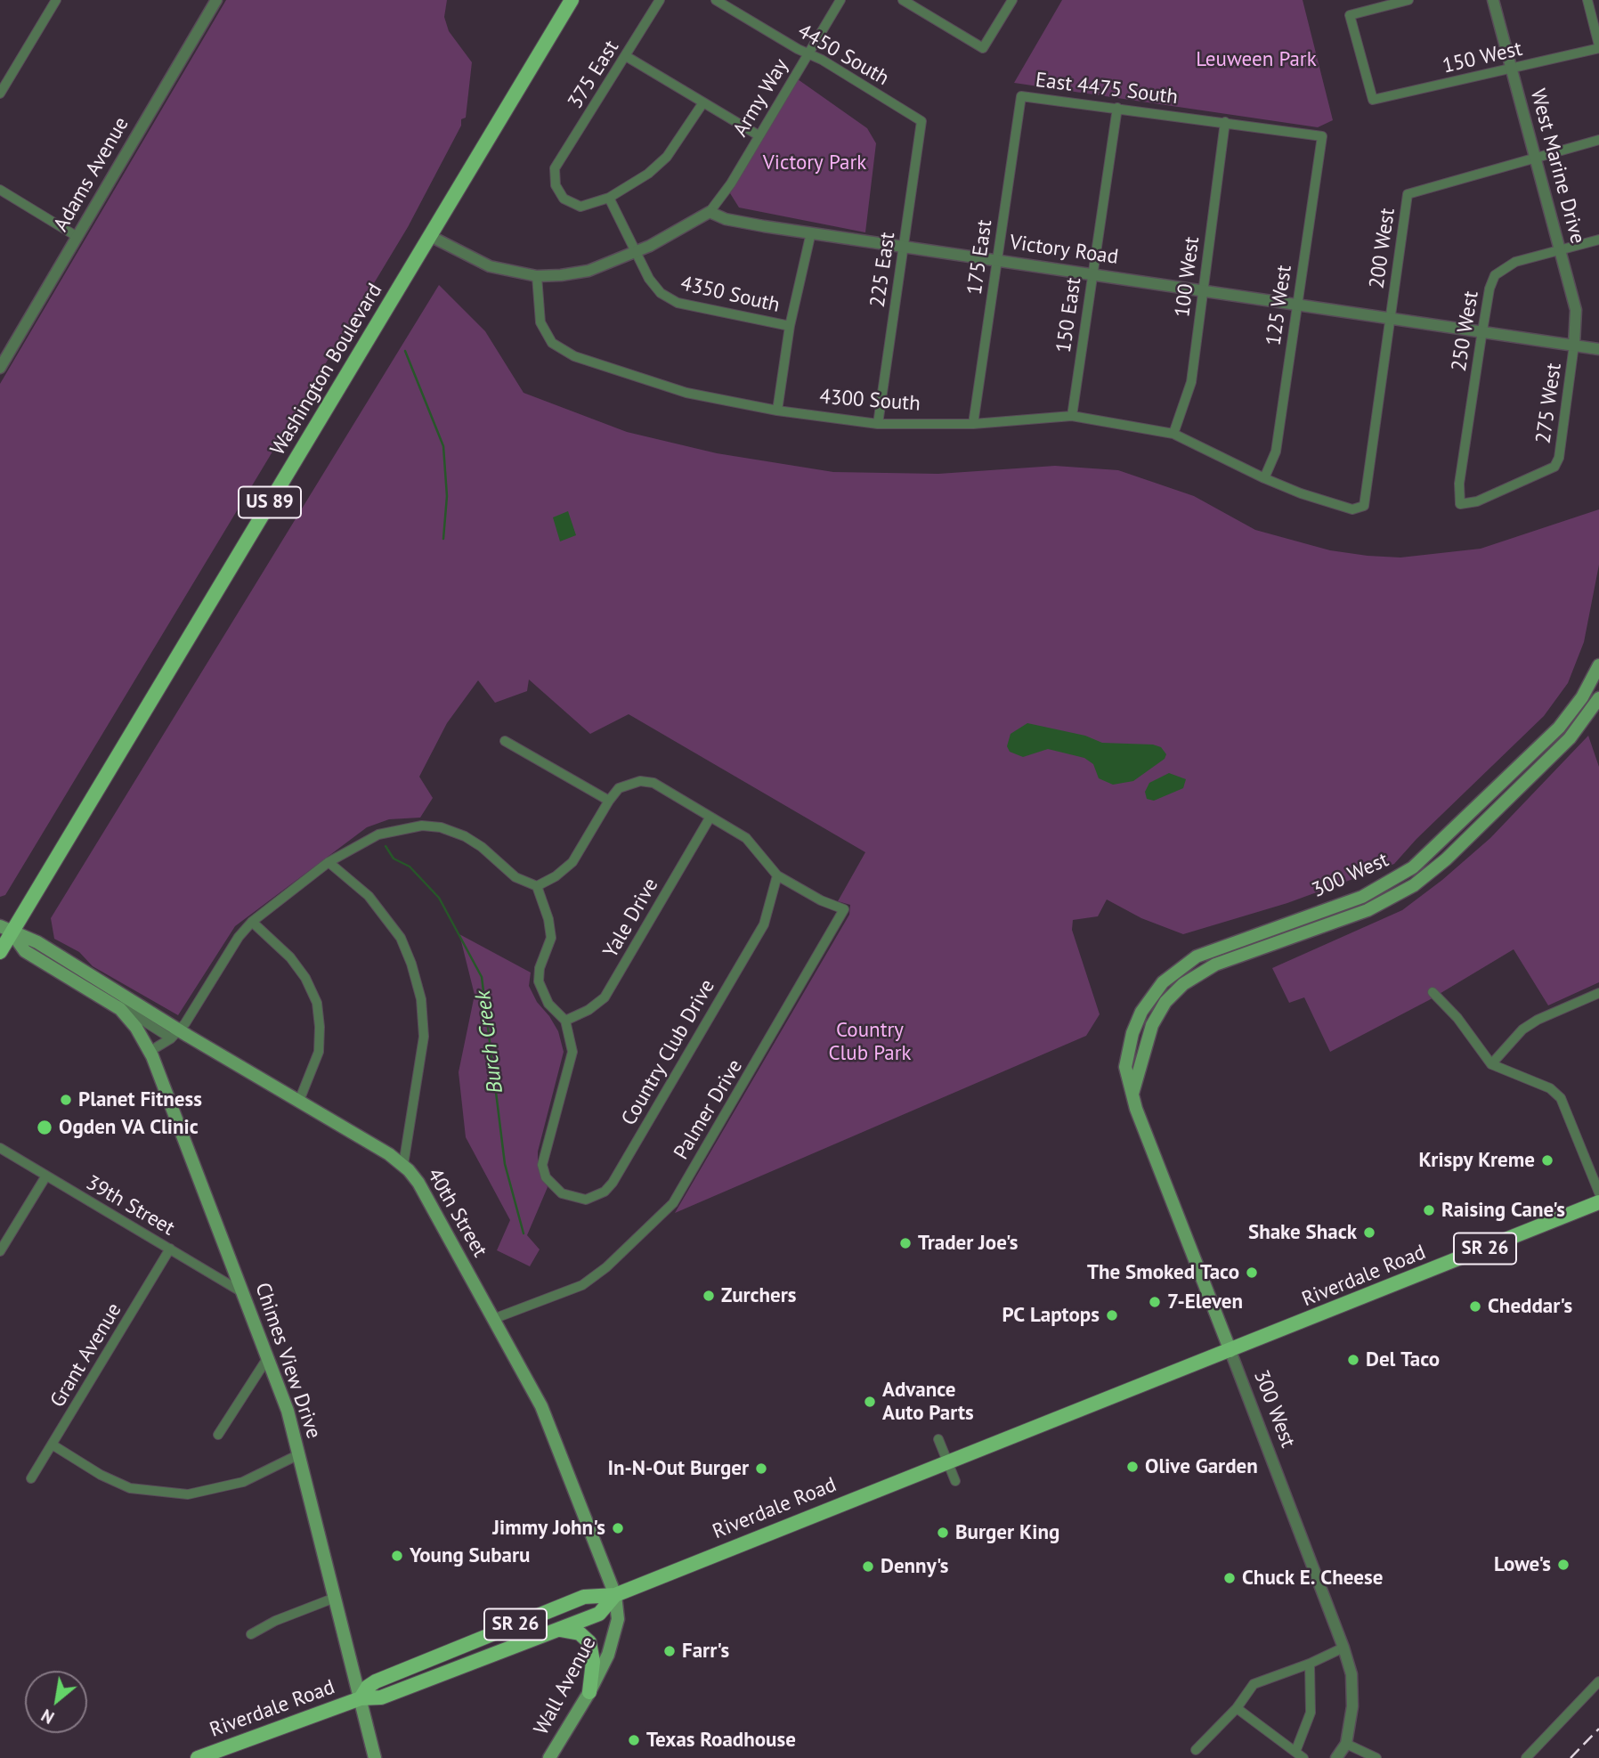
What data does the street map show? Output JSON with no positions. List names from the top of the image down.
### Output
{
  "streets": {
    "main road": [
      "Washington Boulevard",
      "US 89",
      "300 West",
      "40th Street",
      "SR 26",
      "Riverdale Road",
      "Chimes View Drive",
      "Wall Avenue"
    ],
    "street": [
      "4450 South",
      "150 West",
      "375 East",
      "East 4475 South",
      "Army Way",
      "West Marine Drive",
      "Adams Avenue",
      "200 West",
      "Victory Road",
      "175 East",
      "225 East",
      "100 West",
      "4350 South",
      "125 West",
      "150 East",
      "250 West",
      "4300 South",
      "275 West",
      "Yale Drive",
      "Country Club Drive",
      "Palmer Drive",
      "39th Street",
      "Grant Avenue"
    ]
  },
  "crossings": [
    ["4450 South", "Army Way"],
    ["4450 South", "225 East"],
    ["150 West", "West Marine Drive"],
    ["375 East", "4350 South"],
    ["East 4475 South", "175 East"],
    ["East 4475 South", "100 West"],
    ["East 4475 South", "125 West"],
    ["East 4475 South", "150 East"],
    ["Army Way", "Victory Road"],
    ["West Marine Drive", "200 West"],
    ["West Marine Drive", "Victory Road"],
    ["West Marine Drive", "250 West"],
    ["West Marine Drive", "275 West"],
    ["200 West", "Victory Road"],
    ["200 West", "4300 South"],
    ["Victory Road", "175 East"],
    ["Victory Road", "225 East"],
    ["Victory Road", "100 West"],
    ["Victory Road", "125 West"],
    ["Victory Road", "150 East"],
    ["Victory Road", "250 West"],
    ["Victory Road", "275 West"],
    ["175 East", "4300 South"],
    ["225 East", "4300 South"],
    ["100 West", "4300 South"],
    ["125 West", "4300 South"],
    ["150 East", "4300 South"],
    ["250 West", "275 West"],
    ["Washington Boulevard", "40th Street"],
    ["300 West", "SR 26"],
    ["300 West", "Riverdale Road"],
    ["Yale Drive", "Country Club Drive"],
    ["Country Club Drive", "Palmer Drive"],
    ["Palmer Drive", "40th Street"],
    ["39th Street", "Grant Avenue"],
    ["39th Street", "Chimes View Drive"],
    ["40th Street", "Riverdale Road"],
    ["40th Street", "Chimes View Drive"],
    ["40th Street", "Wall Avenue"],
    ["SR 26", "Riverdale Road"],
    ["Riverdale Road", "Chimes View Drive"],
    ["Riverdale Road", "Wall Avenue"]
  ],
  "water": ["Burch Creek"],
  "parks": ["Leuween Park", "Victory Park", "Country Club Park"],
  "places": [
    "Planet Fitness",
    "Ogden VA Clinic",
    "Krispy Kreme",
    "Raising Cane's",
    "Shake Shack",
    "Trader Joe's",
    "The Smoked Taco",
    "Zurchers",
    "7-Eleven",
    "Cheddar's",
    "PC Laptops",
    "Del Taco",
    "Advance Auto Parts",
    "Olive Garden",
    "In-N-Out Burger",
    "Jimmy John's",
    "Burger King",
    "Young Subaru",
    "Lowe's",
    "Denny's",
    "Chuck E. Cheese",
    "Farr's",
    "Texas Roadhouse"
  ],
  "north": "bottom left"
}
